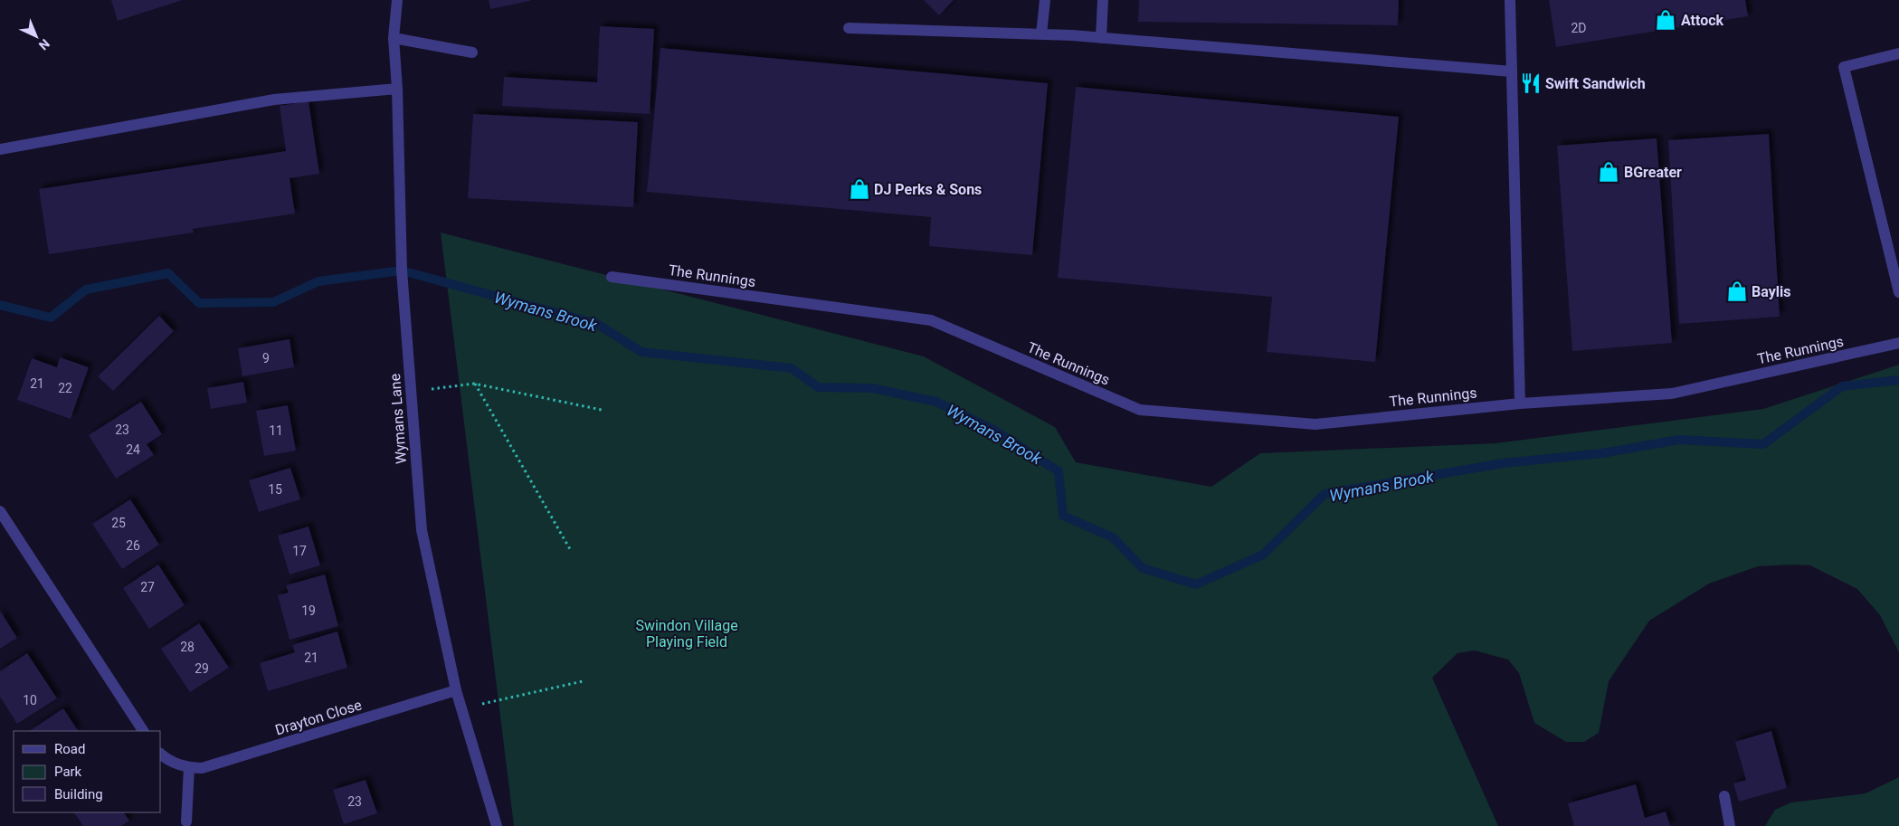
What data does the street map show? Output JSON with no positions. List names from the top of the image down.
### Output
{
  "streets": {
    "street": ["The Runnings", "Wymans Lane", "Drayton Close"]
  },
  "crossings": [
    ["Wymans Lane", "Drayton Close"]
  ],
  "water": ["Wymans Brook"],
  "parks": ["Swindon Village Playing Field"],
  "places": {
    "shop": [
      "Attock",
      "BGreater",
      "DJ Perks & Sons",
      "Baylis"
    ],
    "restaurant": ["Swift Sandwich"]
  },
  "house_numbers": [
    "2D",
    "9",
    "21",
    "22",
    "23",
    "11",
    "24",
    "15",
    "25",
    "26",
    "17",
    "27",
    "19",
    "28",
    "21",
    "29",
    "10",
    "23"
  ],
  "legend": ["Road", "Park", "Building"],
  "north": "bottom right"
}
